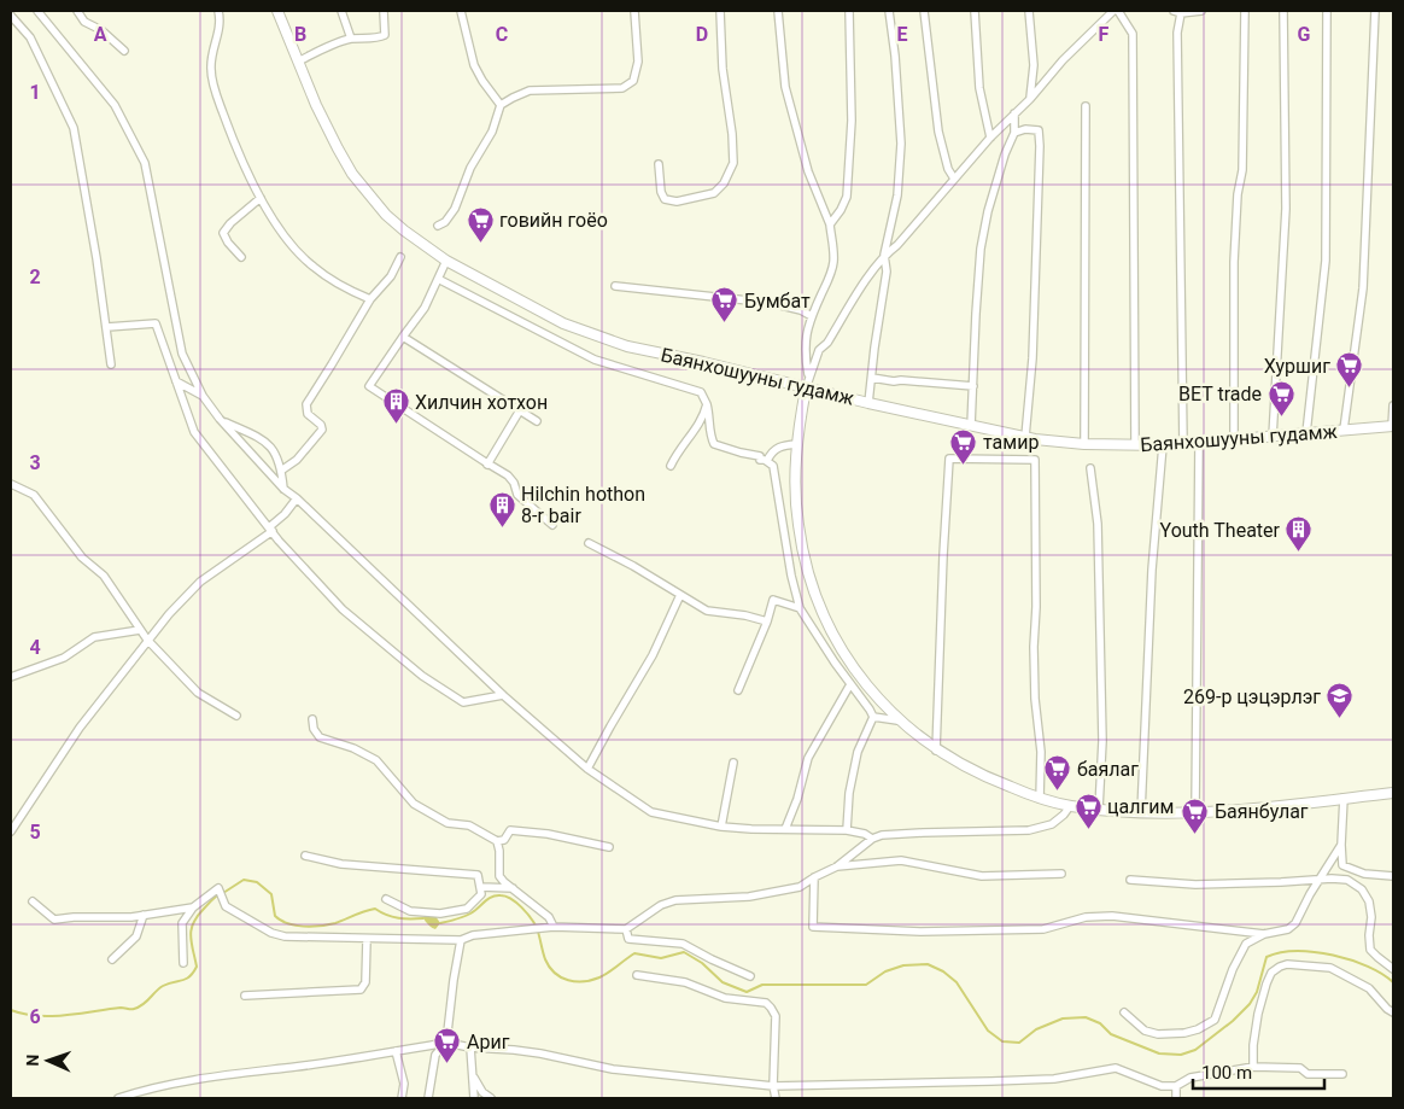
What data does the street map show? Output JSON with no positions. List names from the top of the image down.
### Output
{
  "streets": {
    "main road": ["Баянхошууны гудамж"]
  },
  "places": {
    "supermarket": [
      "говийн гоёо",
      "Бумбат",
      "Хуршиг",
      "BET trade",
      "тамир",
      "баялаг",
      "цалгим",
      "Баянбулаг",
      "Ариг"
    ],
    "building": ["Хилчин хотхон", "Hilchin hothon 8-r bair", "Youth Theater"],
    "school or university": ["269-р цэцэрлэг"]
  },
  "scale_bar": "100 m",
  "north": "left",
  "grid": {
    "columns": [
      "A",
      "B",
      "C",
      "D",
      "E",
      "F",
      "G"
    ],
    "rows": [
      "1",
      "2",
      "3",
      "4",
      "5",
      "6"
    ]
  }
}
